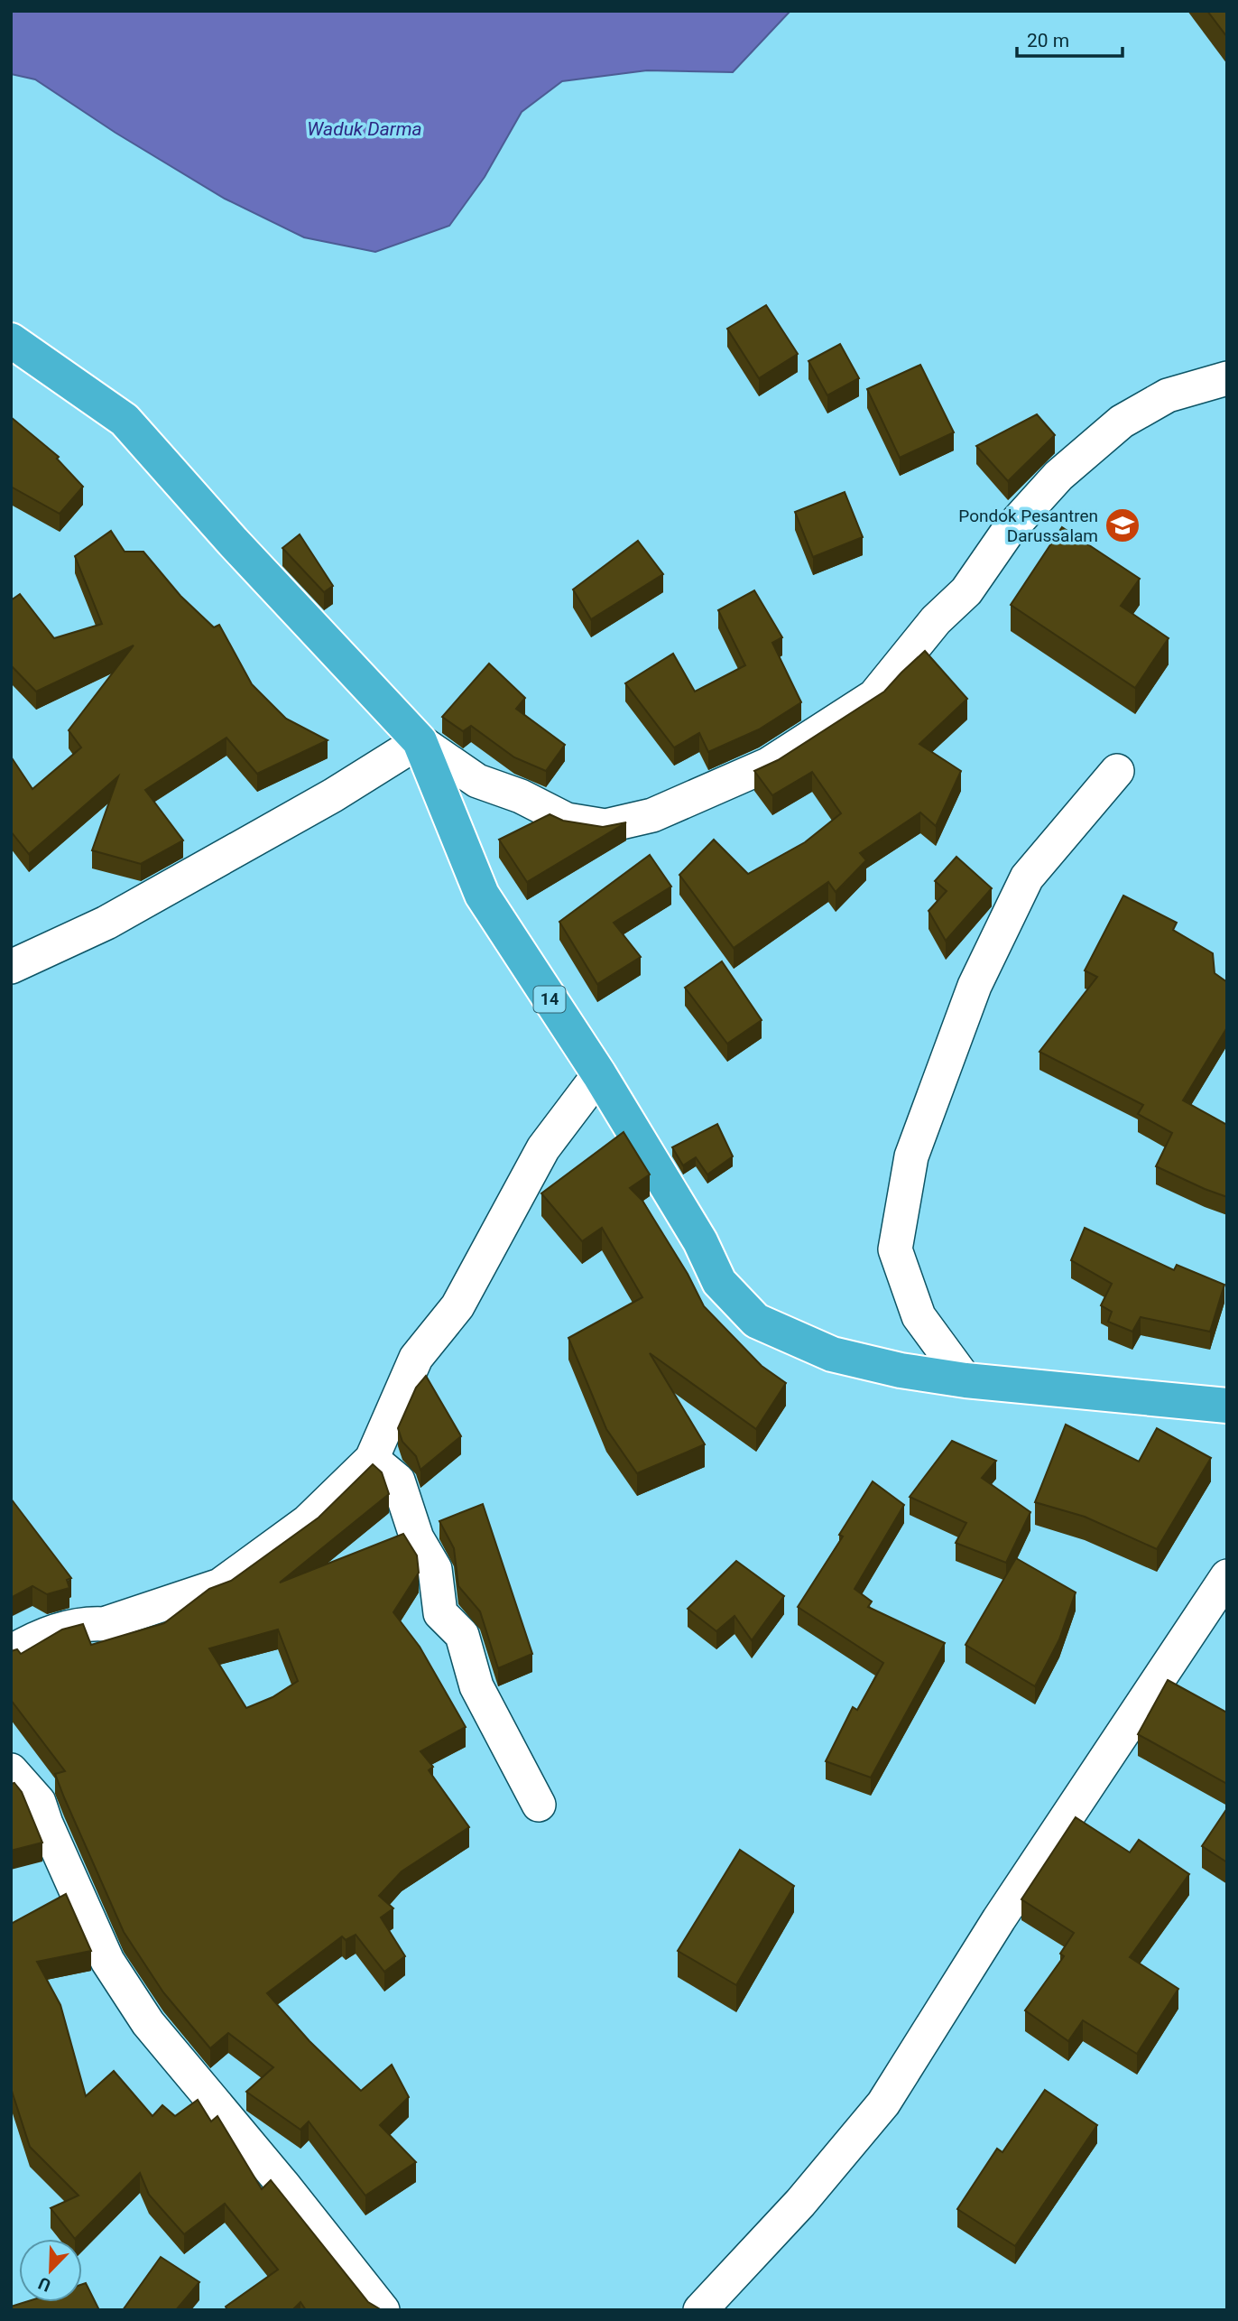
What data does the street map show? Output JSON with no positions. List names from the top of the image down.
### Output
{
  "streets": {
    "highway": ["14"]
  },
  "water": ["Waduk Darma"],
  "places": {
    "school or university": ["Pondok Pesantren Darussalam"]
  },
  "scale_bar": "20 m",
  "north": "bottom left"
}
